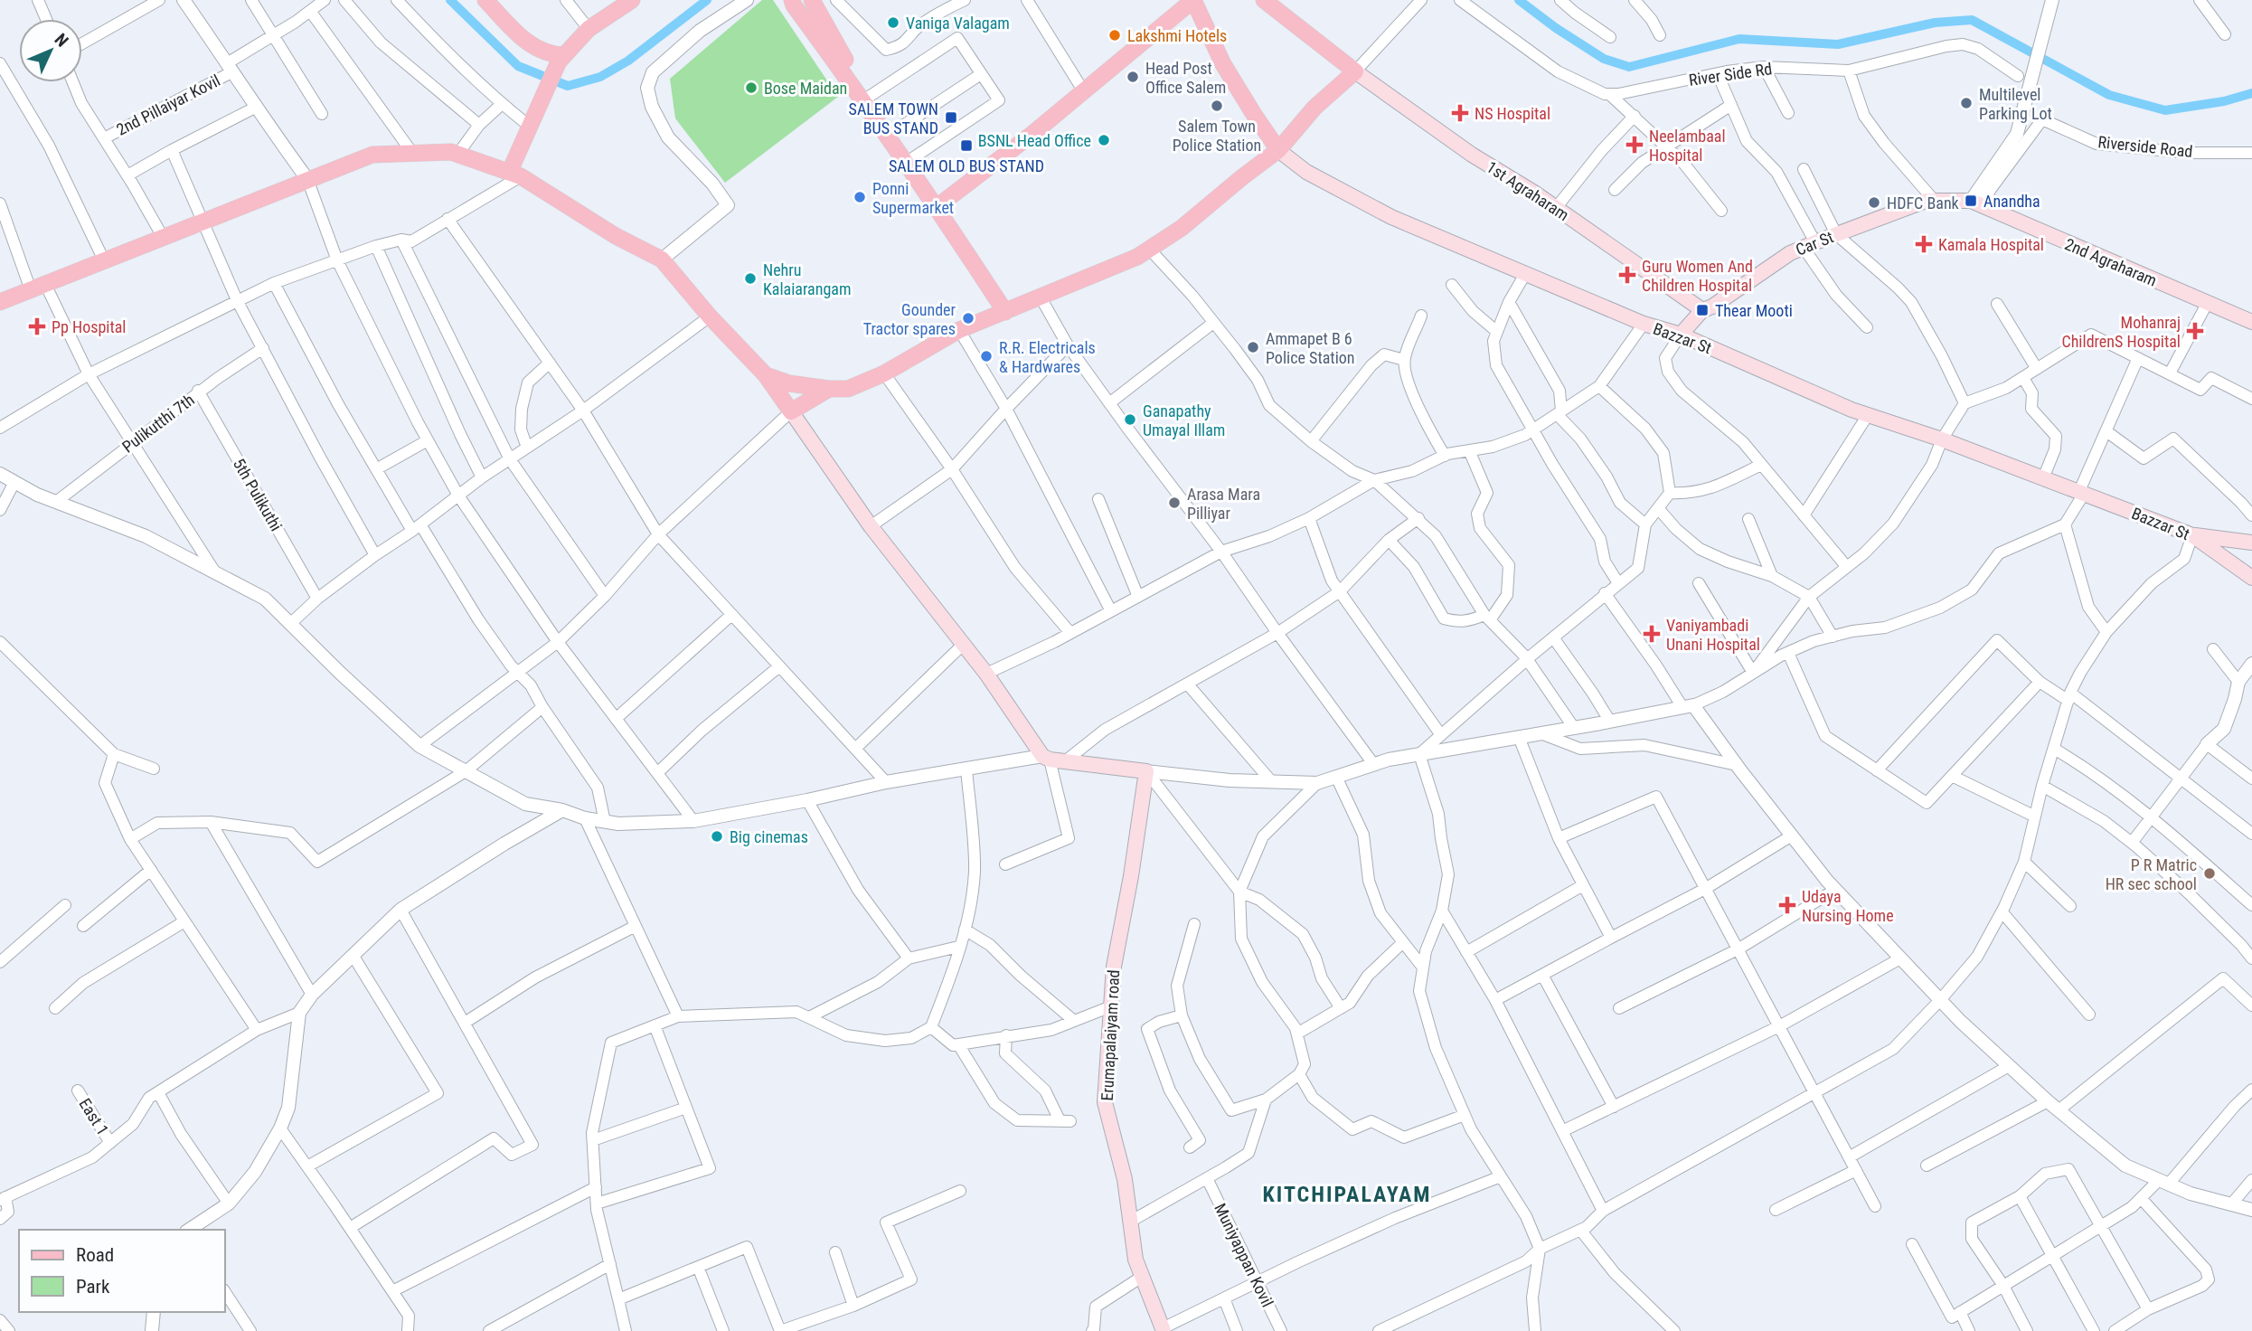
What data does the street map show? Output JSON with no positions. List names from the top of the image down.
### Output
{
  "streets": {
    "main road": [
      "1st Agraharam",
      "Car St",
      "2nd Agraharam",
      "Bazzar St",
      "Erumapalaiyam road"
    ],
    "street": [
      "River Side Rd",
      "2nd Pillaiyar Kovil",
      "Riverside Road",
      "Pulikutthi 7th",
      "5th Pulikuthi",
      "East 1",
      "Muniyappan Kovil"
    ]
  },
  "crossings": [
    ["Riverside Road", "Car St"],
    ["Riverside Road", "2nd Agraharam"],
    ["1st Agraharam", "Car St"],
    ["Car St", "2nd Agraharam"],
    ["Car St", "Bazzar St"],
    ["Pulikutthi 7th", "5th Pulikuthi"]
  ],
  "districts": ["KITCHIPALAYAM"],
  "places": {
    "other": [
      "Vaniga Valagam",
      "Lakshmi Hotels",
      "Head Post Office Salem",
      "Bose Maidan",
      "Multilevel Parking Lot",
      "Salem Town Police Station",
      "BSNL Head Office",
      "Ponni Supermarket",
      "HDFC Bank",
      "Nehru Kalaiarangam",
      "Gounder Tractor spares",
      "Ammapet B 6 Police Station",
      "R.R. Electricals & Hardwares",
      "Ganapathy Umayal Illam",
      "Arasa Mara Pilliyar",
      "Big cinemas",
      "P R Matric HR sec school"
    ],
    "health": [
      "NS Hospital",
      "Neelambaal Hospital",
      "Kamala Hospital",
      "Guru Women And Children Hospital",
      "Pp Hospital",
      "Mohanraj ChildrenS Hospital",
      "Vaniyambadi Unani Hospital",
      "Udaya Nursing Home"
    ],
    "transit": [
      "SALEM TOWN BUS STAND",
      "SALEM OLD BUS STAND",
      "Anandha",
      "Thear Mooti"
    ]
  },
  "legend": ["Road", "Park"],
  "north": "top right"
}
